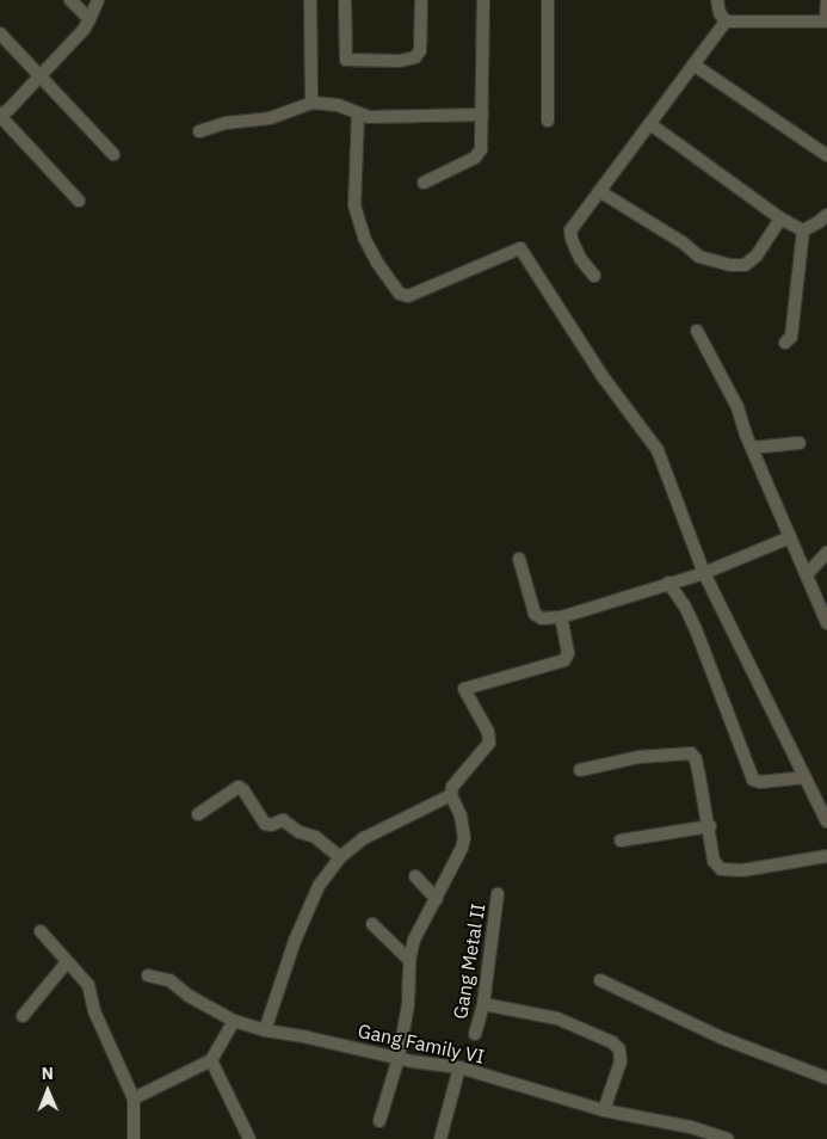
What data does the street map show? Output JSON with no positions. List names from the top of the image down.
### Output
{
  "streets": {
    "street": ["Gang Metal II", "Gang Family VI"]
  },
  "north": "top"
}
